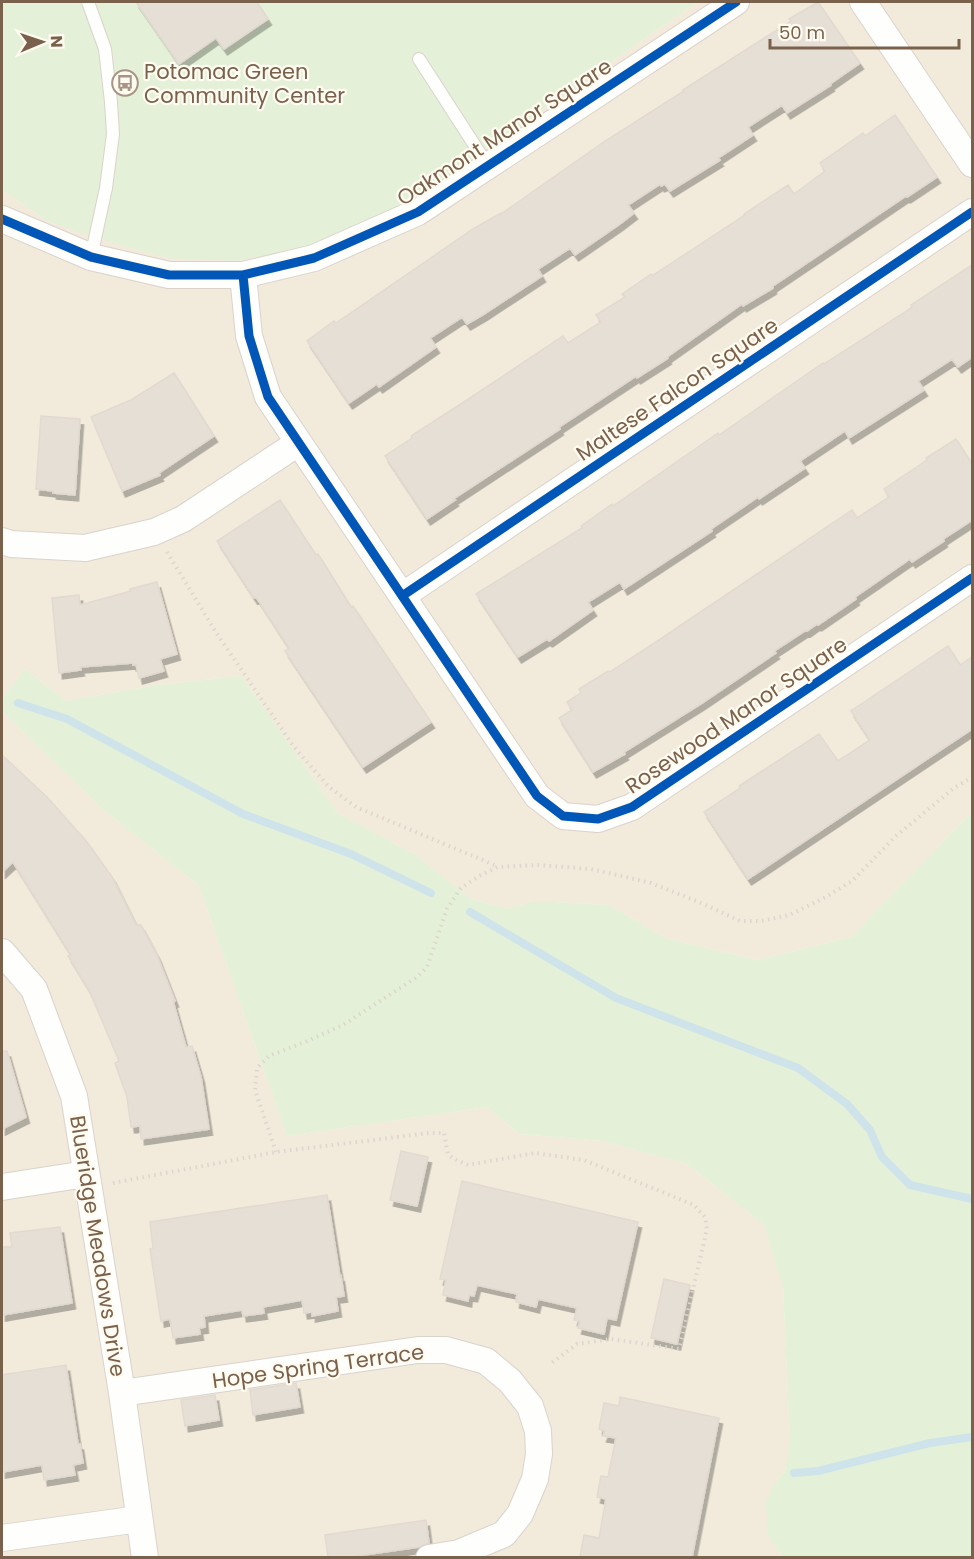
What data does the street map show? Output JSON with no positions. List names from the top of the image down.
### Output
{
  "streets": {
    "street": [
      "Oakmont Manor Square",
      "Maltese Falcon Square",
      "Rosewood Manor Square",
      "Blueridge Meadows Drive",
      "Hope Spring Terrace"
    ]
  },
  "crossings": [
    ["Oakmont Manor Square", "Rosewood Manor Square"],
    ["Maltese Falcon Square", "Rosewood Manor Square"],
    ["Blueridge Meadows Drive", "Hope Spring Terrace"]
  ],
  "places": {
    "bus stop": ["Potomac Green Community Center"]
  },
  "scale_bar": "50 m",
  "north": "right"
}
